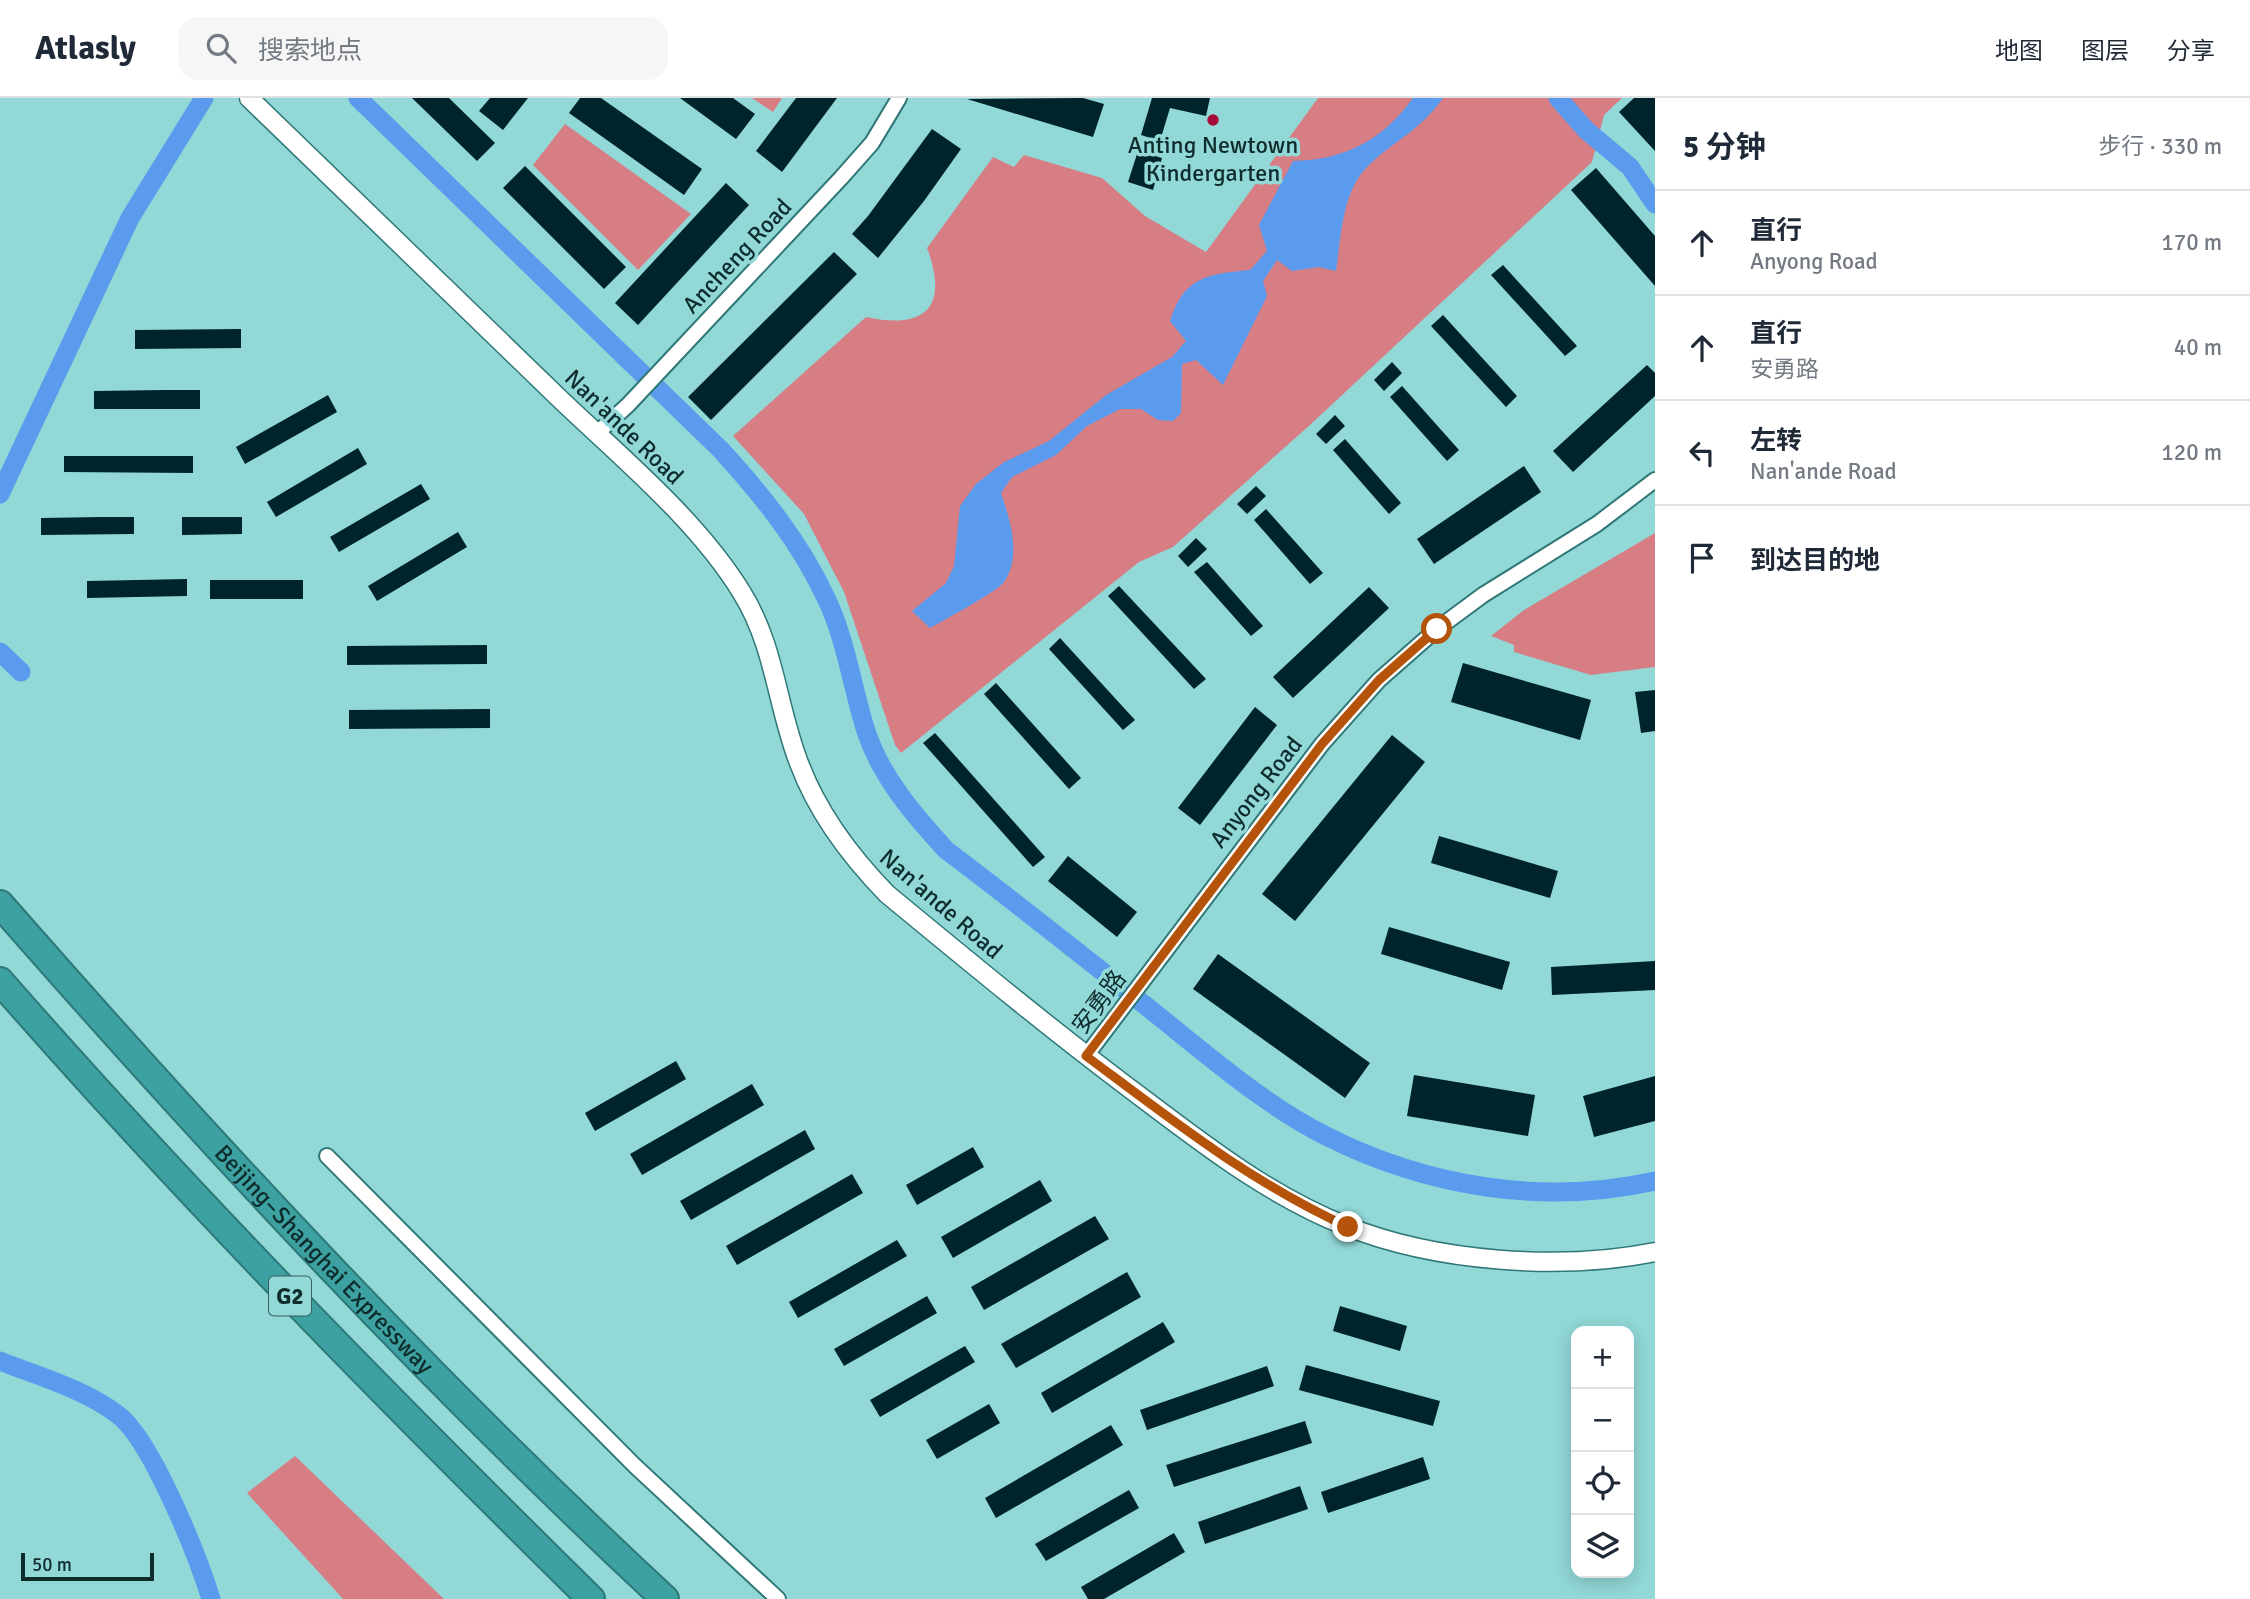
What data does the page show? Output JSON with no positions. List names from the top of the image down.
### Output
{
  "streets": {
    "highway": ["Beijing–Shanghai Expressway", "G2"],
    "street": [
      "Ancheng Road",
      "Nan'ande Road",
      "Anyong Road",
      "安勇路"
    ]
  },
  "crossings": [
    ["Ancheng Road", "Nan'ande Road"],
    ["Nan'ande Road", "安勇路"],
    ["Anyong Road", "安勇路"]
  ],
  "places": ["Anting Newtown Kindergarten"],
  "scale_bar": "50 m",
  "page": {
    "header": "Atlasly",
    "search": "搜索地点",
    "nav": ["地图", "图层", "分享"],
    "heading": ["5 分钟", "步行 · 330 m"],
    "list": [
      ["直行", "Anyong Road", "170 m"],
      ["直行", "安勇路", "40 m"],
      ["左转", "Nan'ande Road", "120 m"],
      "到达目的地"
    ],
    "map_buttons": ["+", "−"],
    "scale": "50 m"
  }
}
